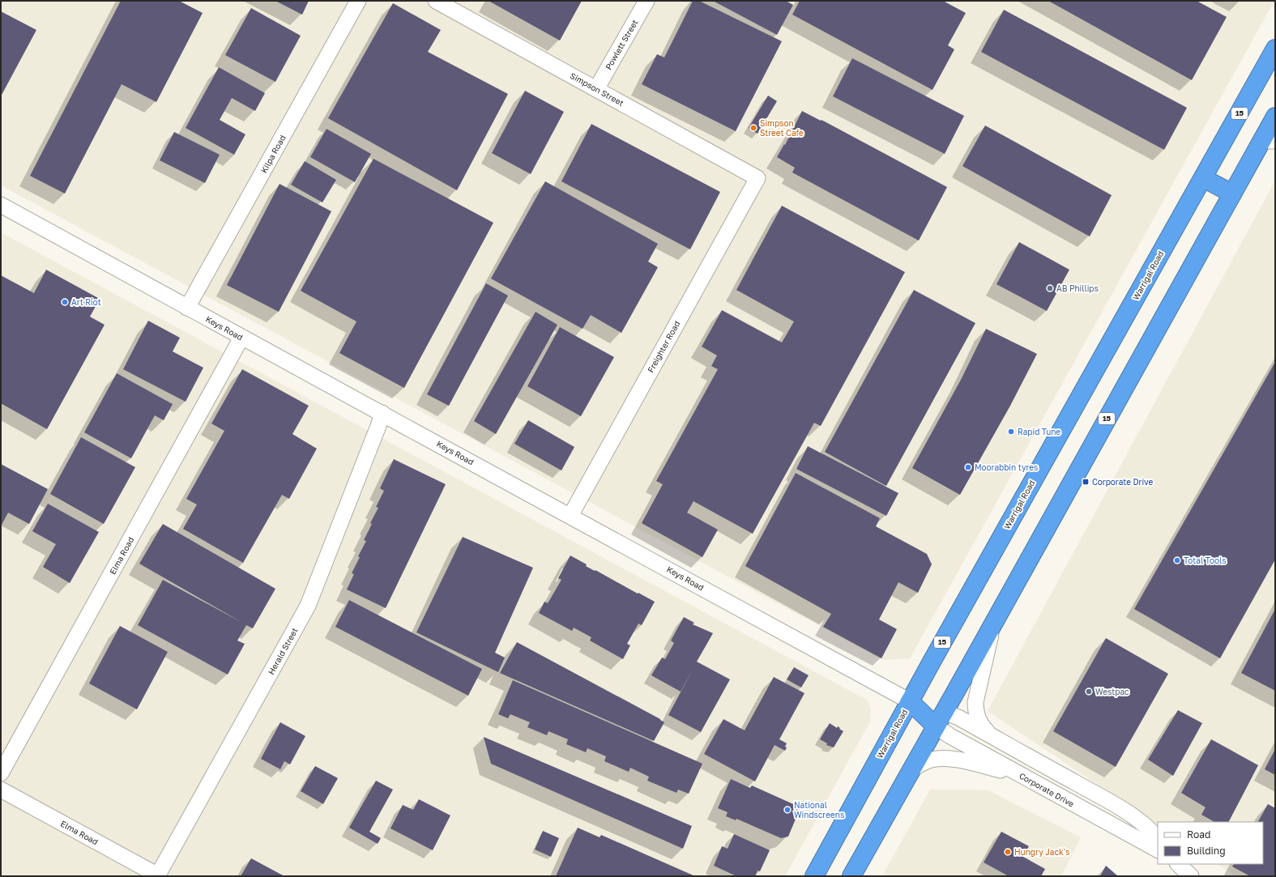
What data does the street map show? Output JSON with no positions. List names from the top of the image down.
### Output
{
  "streets": {
    "highway": ["15", "Warrigal Road"],
    "street": [
      "Powlett Street",
      "Simpson Street",
      "Kilpa Road",
      "Keys Road",
      "Freighter Road",
      "Elma Road",
      "Herald Street",
      "Corporate Drive"
    ]
  },
  "crossings": [
    ["Powlett Street", "Simpson Street"],
    ["Simpson Street", "Freighter Road"],
    ["15", "Corporate Drive"],
    ["Kilpa Road", "Keys Road"],
    ["Warrigal Road", "Keys Road"],
    ["Keys Road", "Freighter Road"],
    ["Keys Road", "Elma Road"],
    ["Keys Road", "Herald Street"],
    ["Elma Road", "Herald Street"]
  ],
  "places": {
    "other": [
      "Simpson Street Cafe",
      "AB Phillips",
      "Art Riot",
      "Rapid Tune",
      "Moorabbin tyres",
      "Total Tools",
      "Westpac",
      "National Windscreens",
      "Hungry Jack's"
    ],
    "transit": ["Corporate Drive"]
  },
  "legend": ["Road", "Building"]
}
